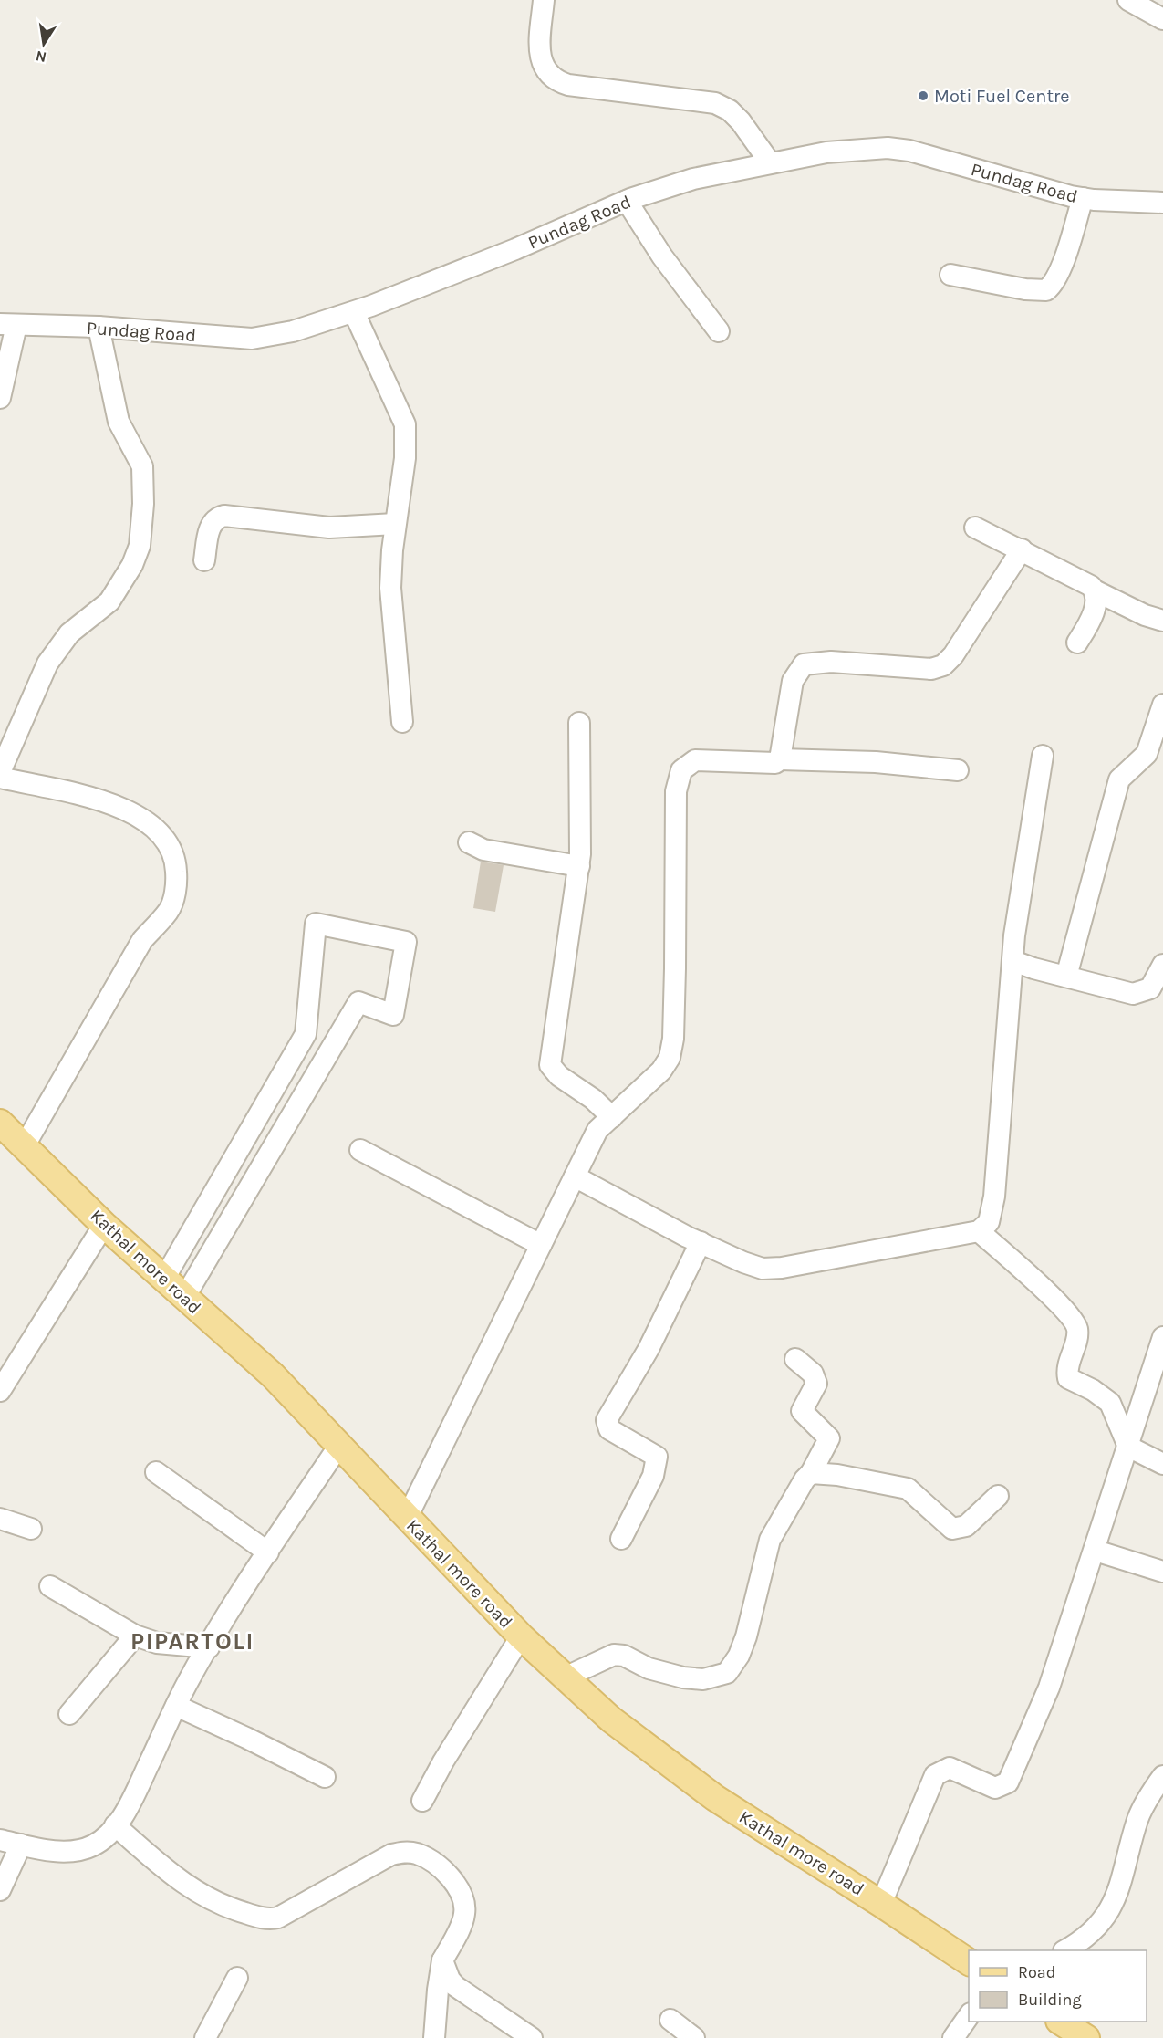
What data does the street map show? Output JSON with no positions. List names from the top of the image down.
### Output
{
  "streets": {
    "main road": ["Kathal more road"],
    "street": ["Pundag Road"]
  },
  "districts": ["PIPARTOLI"],
  "places": ["Moti Fuel Centre"],
  "legend": ["Road", "Building"],
  "north": "bottom"
}
